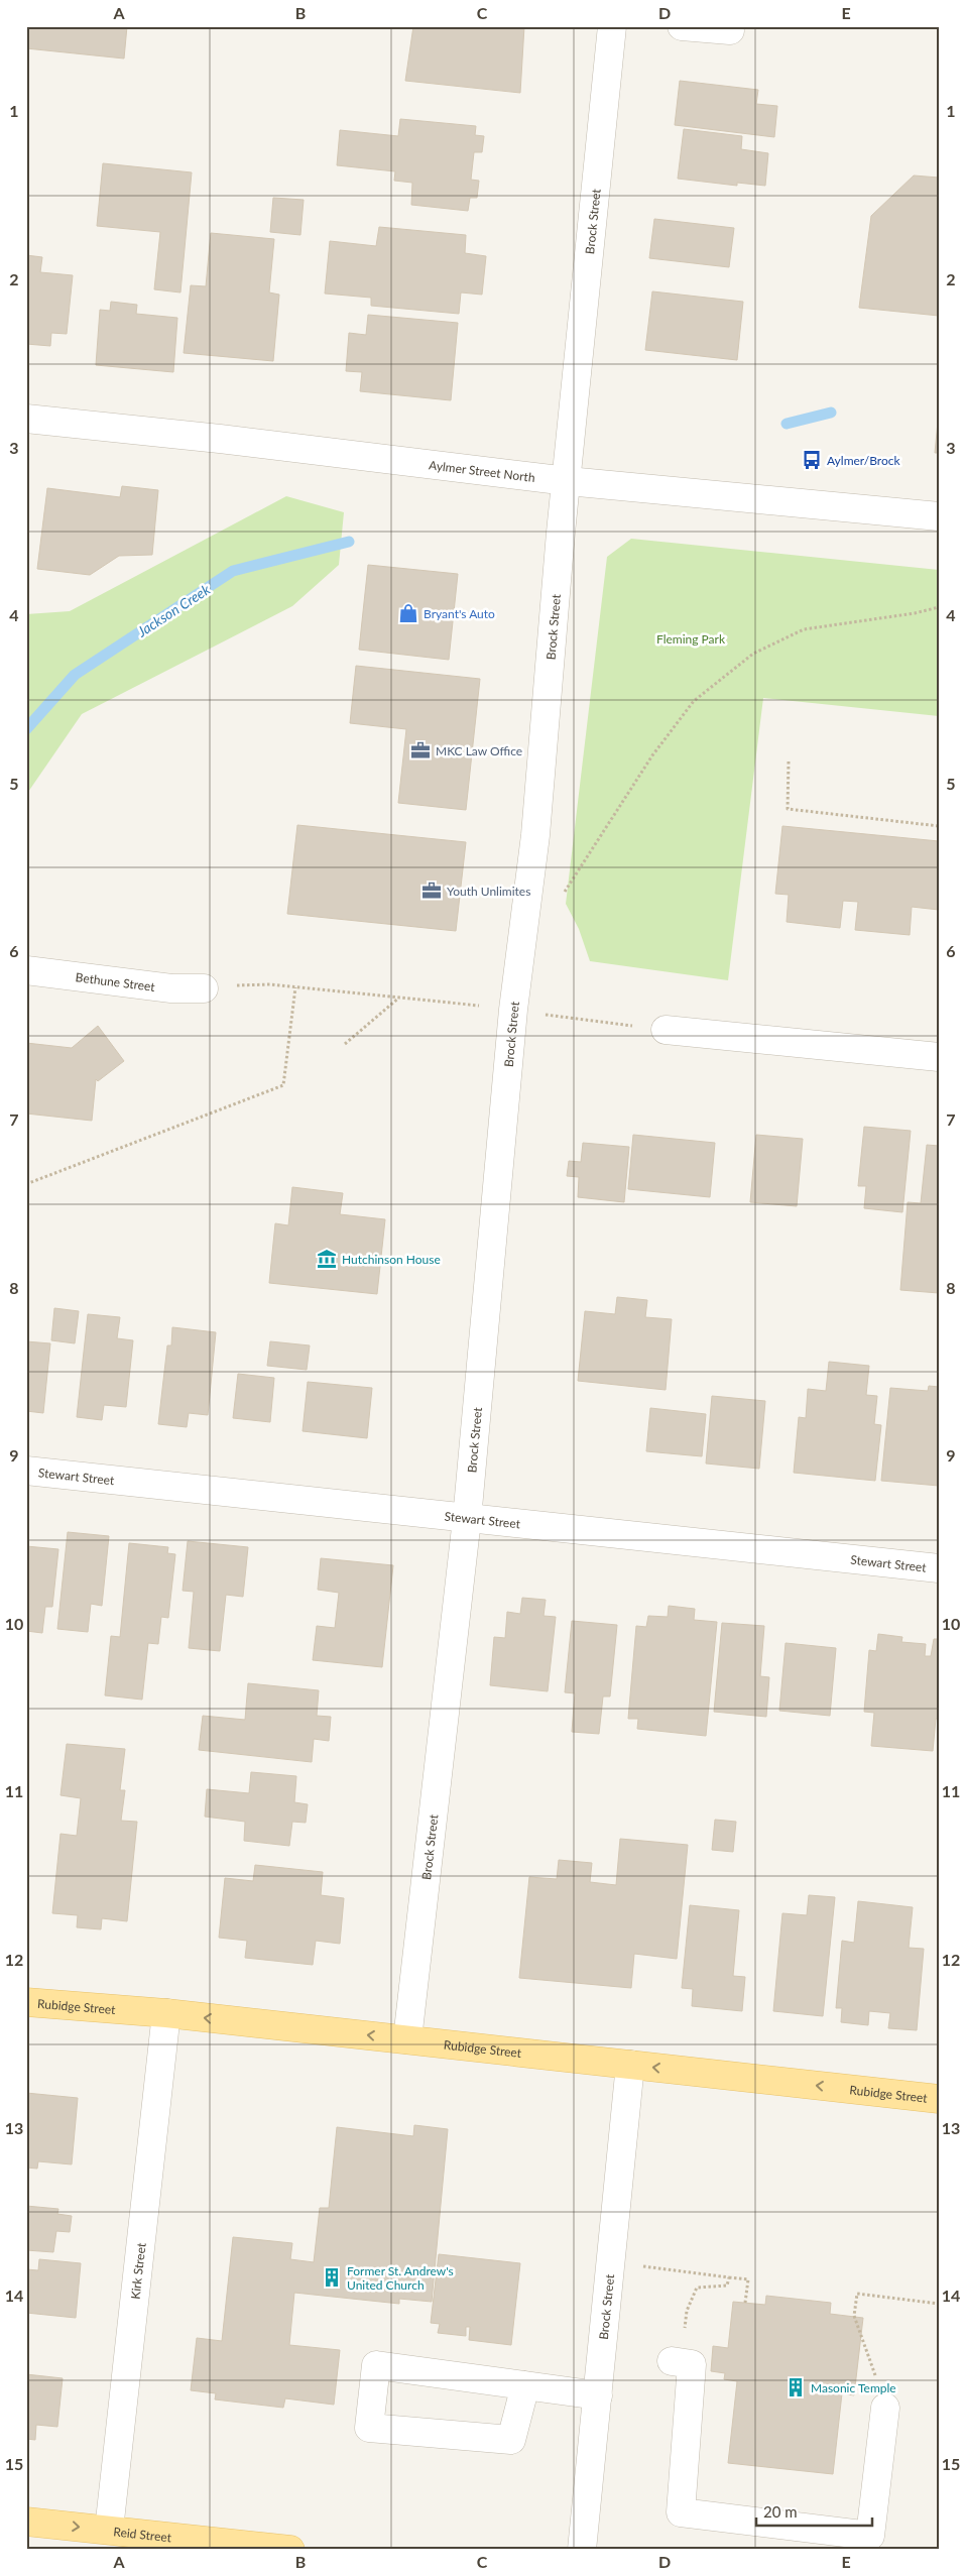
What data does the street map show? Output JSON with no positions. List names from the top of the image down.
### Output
{
  "streets": {
    "main road": ["Rubidge Street", "Reid Street"],
    "street": [
      "Brock Street",
      "Aylmer Street North",
      "Bethune Street",
      "Stewart Street",
      "Kirk Street"
    ]
  },
  "crossings": [
    ["Brock Street", "Aylmer Street North"],
    ["Brock Street", "Stewart Street"],
    ["Brock Street", "Rubidge Street"],
    ["Rubidge Street", "Kirk Street"],
    ["Kirk Street", "Reid Street"]
  ],
  "one_way": ["Rubidge Street"],
  "water": ["Jackson Creek"],
  "parks": ["Fleming Park"],
  "places": {
    "bus stop": ["Aylmer/Brock"],
    "shop": ["Bryant's Auto"],
    "office": ["MKC Law Office", "Youth Unlimites"],
    "museum": ["Hutchinson House"],
    "building": ["Former St. Andrew's United Church", "Masonic Temple"]
  },
  "scale_bar": "20 m",
  "grid": {
    "columns": [
      "A",
      "B",
      "C",
      "D",
      "E"
    ],
    "rows": [
      "1",
      "2",
      "3",
      "4",
      "5",
      "6",
      "7",
      "8",
      "9",
      "10",
      "11",
      "12",
      "13",
      "14",
      "15"
    ]
  }
}
